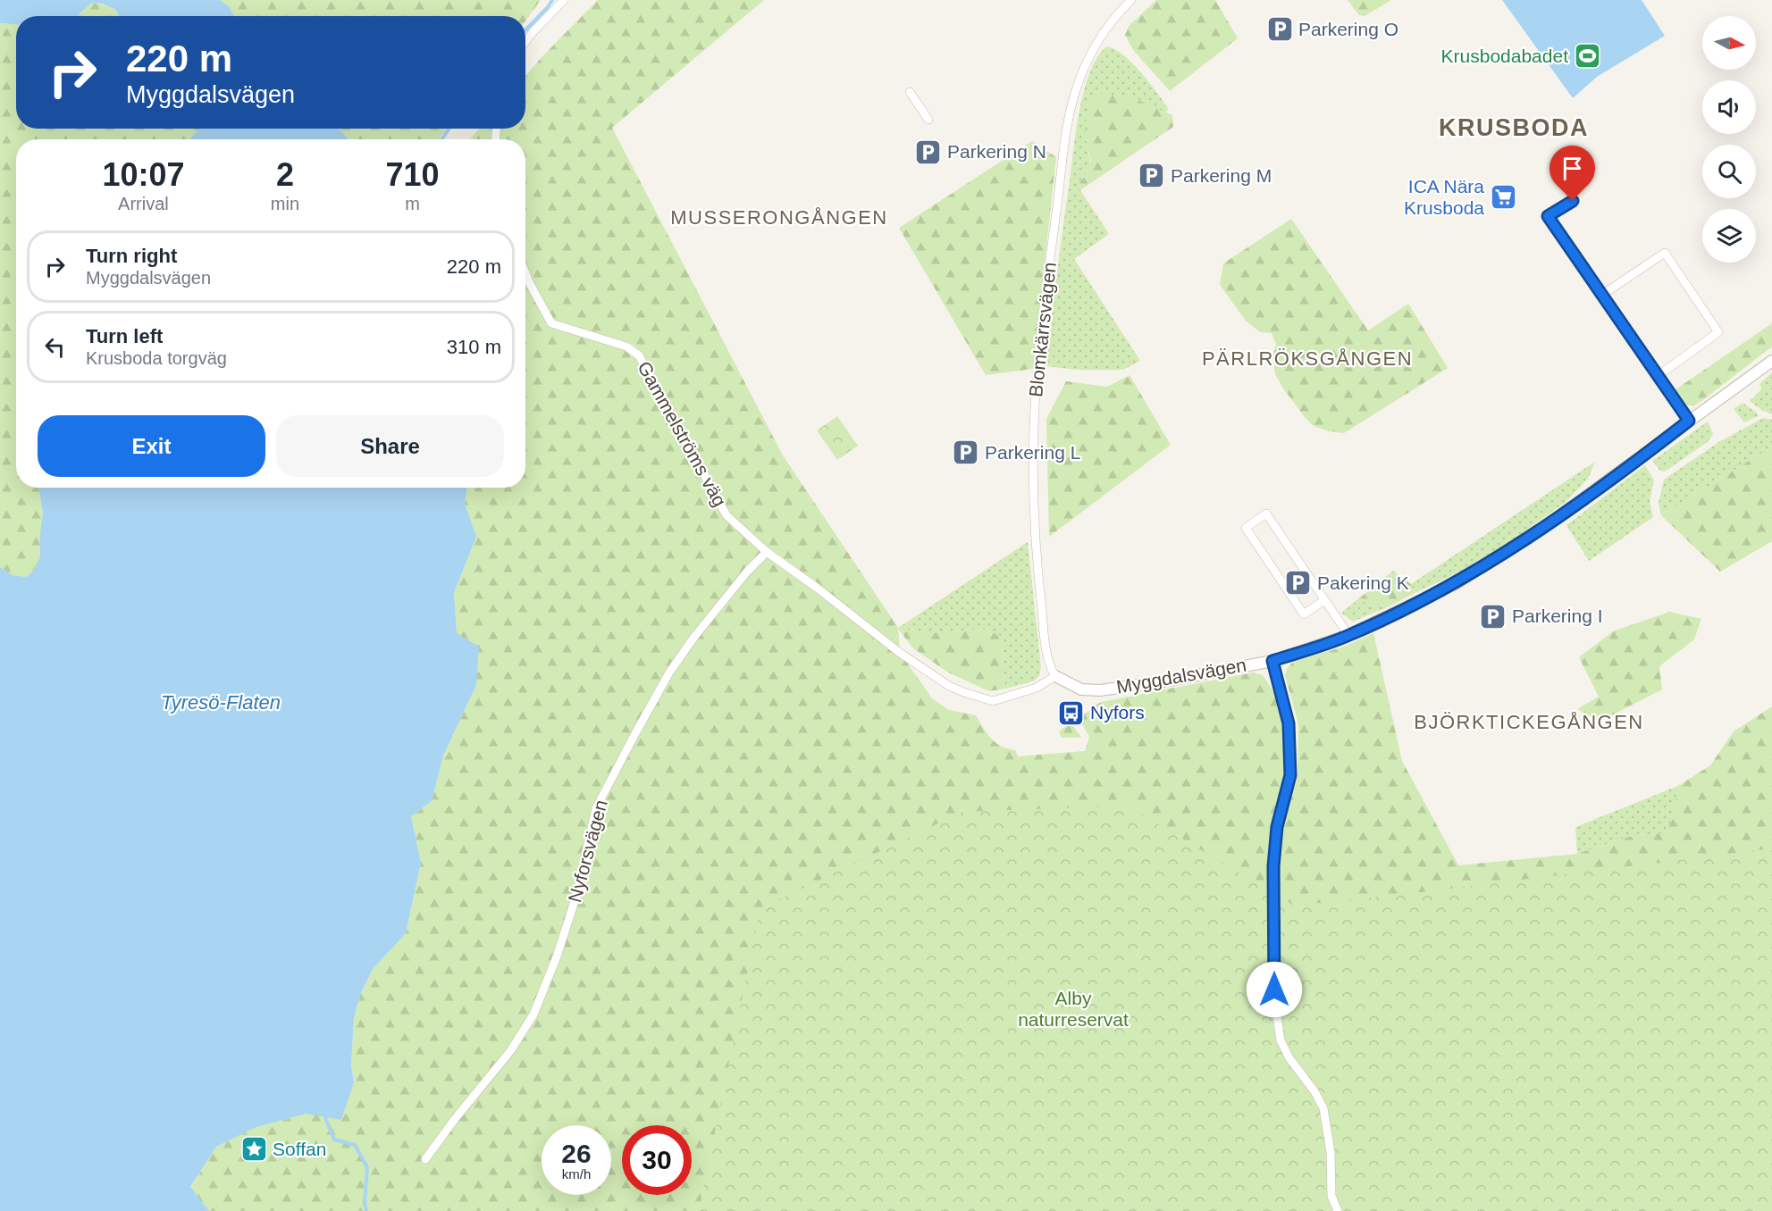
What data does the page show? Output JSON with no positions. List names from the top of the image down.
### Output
{
  "streets": {
    "street": [
      "Blomkärrsvägen",
      "Gammelströms väg",
      "Myggdalsvägen",
      "Nyforsvägen"
    ]
  },
  "crossings": [
    ["Blomkärrsvägen", "Gammelströms väg"],
    ["Blomkärrsvägen", "Myggdalsvägen"],
    ["Gammelströms väg", "Myggdalsvägen"],
    ["Gammelströms väg", "Nyforsvägen"]
  ],
  "districts": [
    "KRUSBODA",
    "MUSSERONGÅNGEN",
    "PÄRLRÖKSGÅNGEN",
    "BJÖRKTICKEGÅNGEN"
  ],
  "water": ["Tyresö-Flaten"],
  "parks": ["Alby naturreservat"],
  "places": {
    "parking": [
      "Parkering O",
      "Parkering N",
      "Parkering M",
      "Parkering L",
      "Pakering K",
      "Parkering I"
    ],
    "sports": ["Krusbodabadet"],
    "supermarket": ["ICA Nära Krusboda"],
    "bus stop": ["Nyfors"],
    "place": ["Soffan"]
  },
  "north": "right",
  "page": {
    "turn": ["220 m", "Myggdalsvägen"],
    "eta": [
      "10:07",
      "Arrival",
      "2",
      "min",
      "710",
      "m"
    ],
    "list": [
      {
        "name": "Turn right",
        "note": "Myggdalsvägen",
        "value": "220 m"
      },
      {
        "name": "Turn left",
        "note": "Krusboda torgväg",
        "value": "310 m"
      }
    ],
    "buttons": ["Exit", "Share"],
    "speed": "26 km/h",
    "limit": "30"
  }
}
